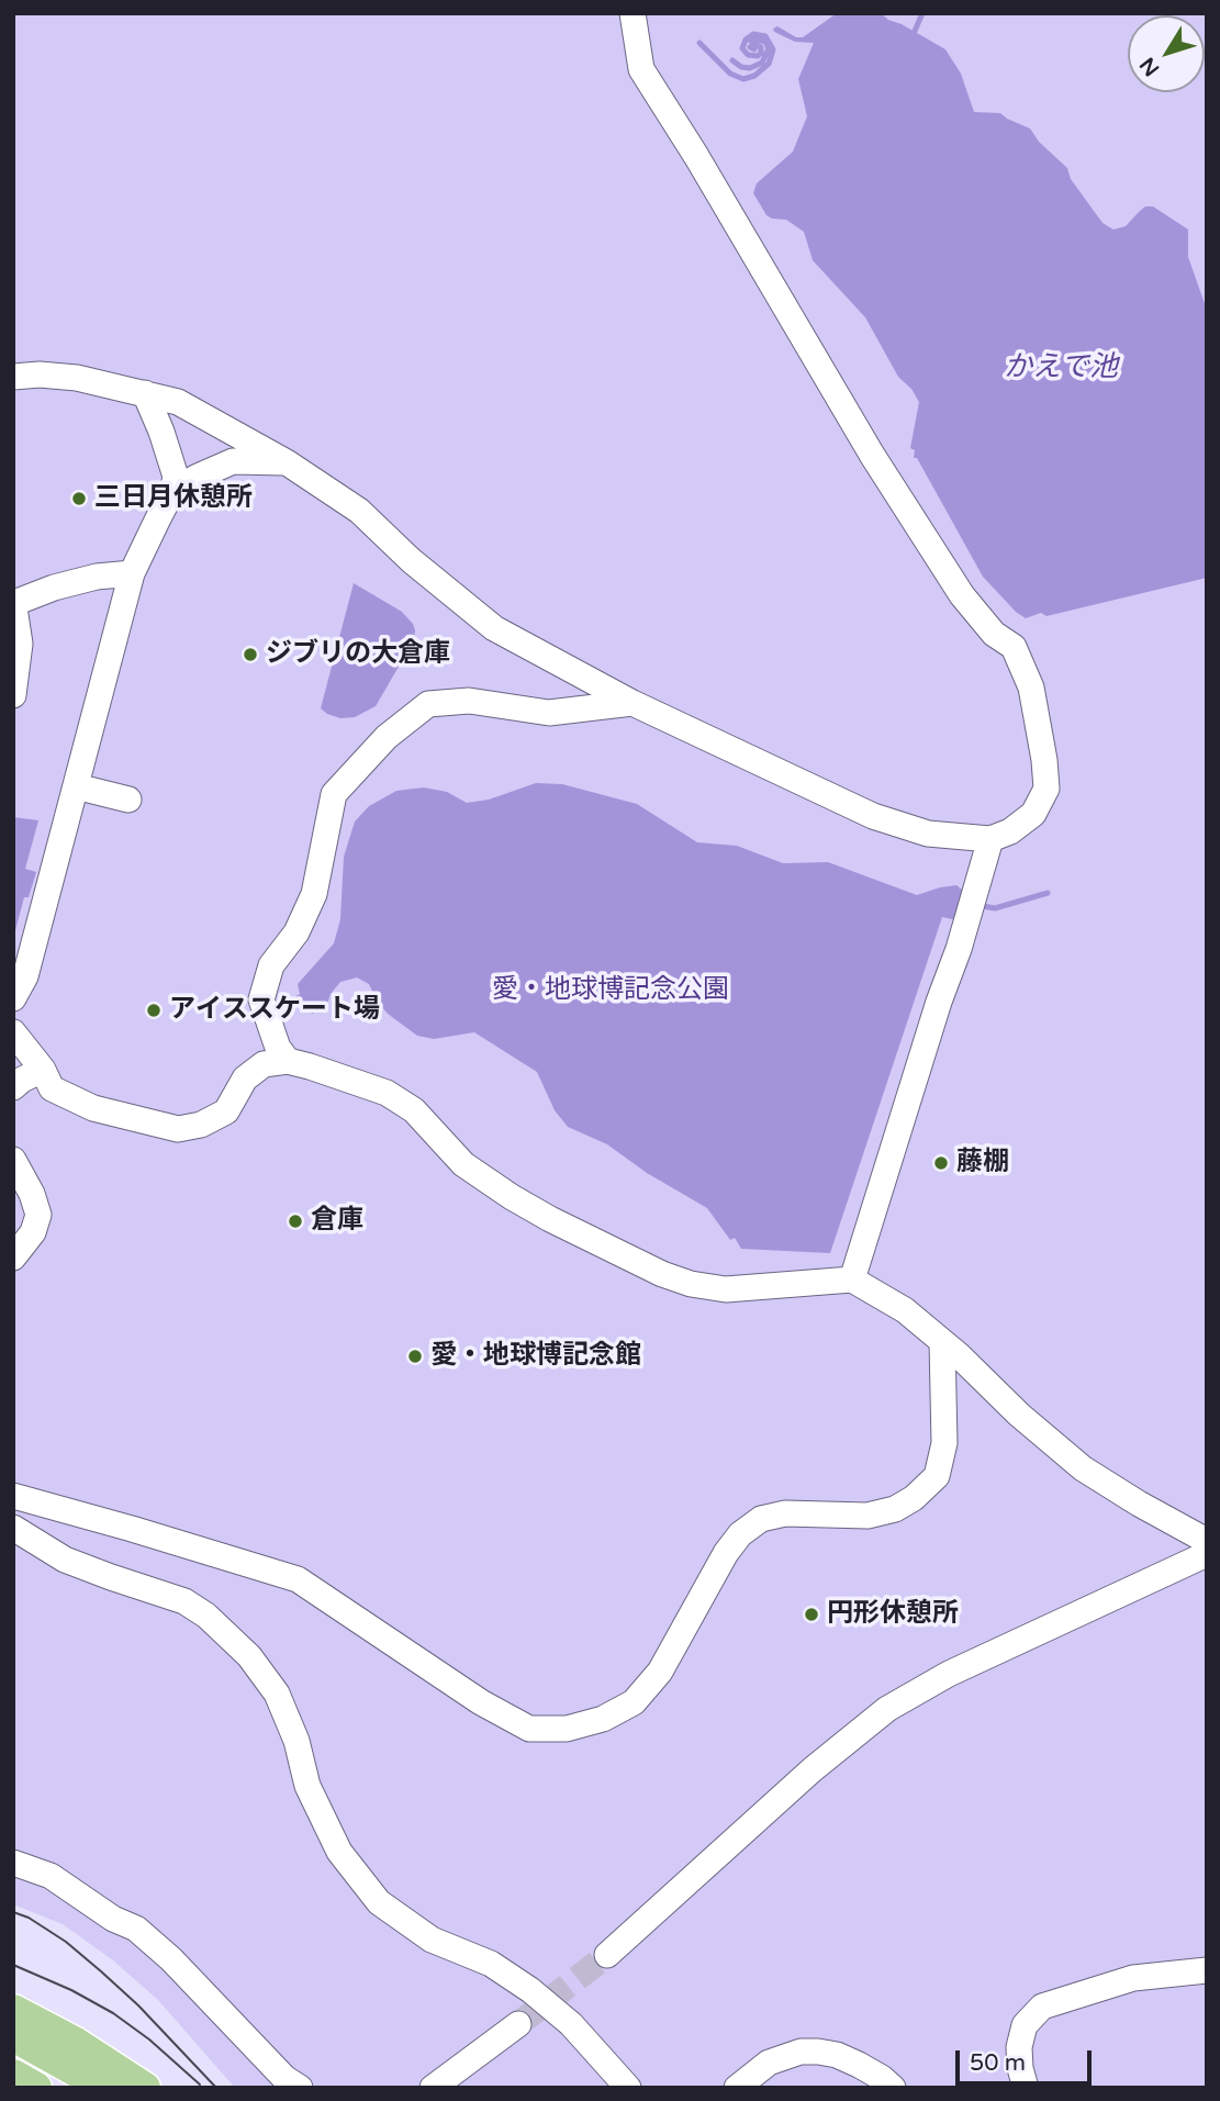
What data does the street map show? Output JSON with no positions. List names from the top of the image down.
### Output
{
  "water": ["かえで池"],
  "parks": ["愛・地球博記念公園"],
  "places": [
    "三日月休憩所",
    "ジブリの大倉庫",
    "アイススケート場",
    "藤棚",
    "倉庫",
    "愛・地球博記念館",
    "円形休憩所"
  ],
  "scale_bar": "50 m",
  "north": "bottom left"
}
